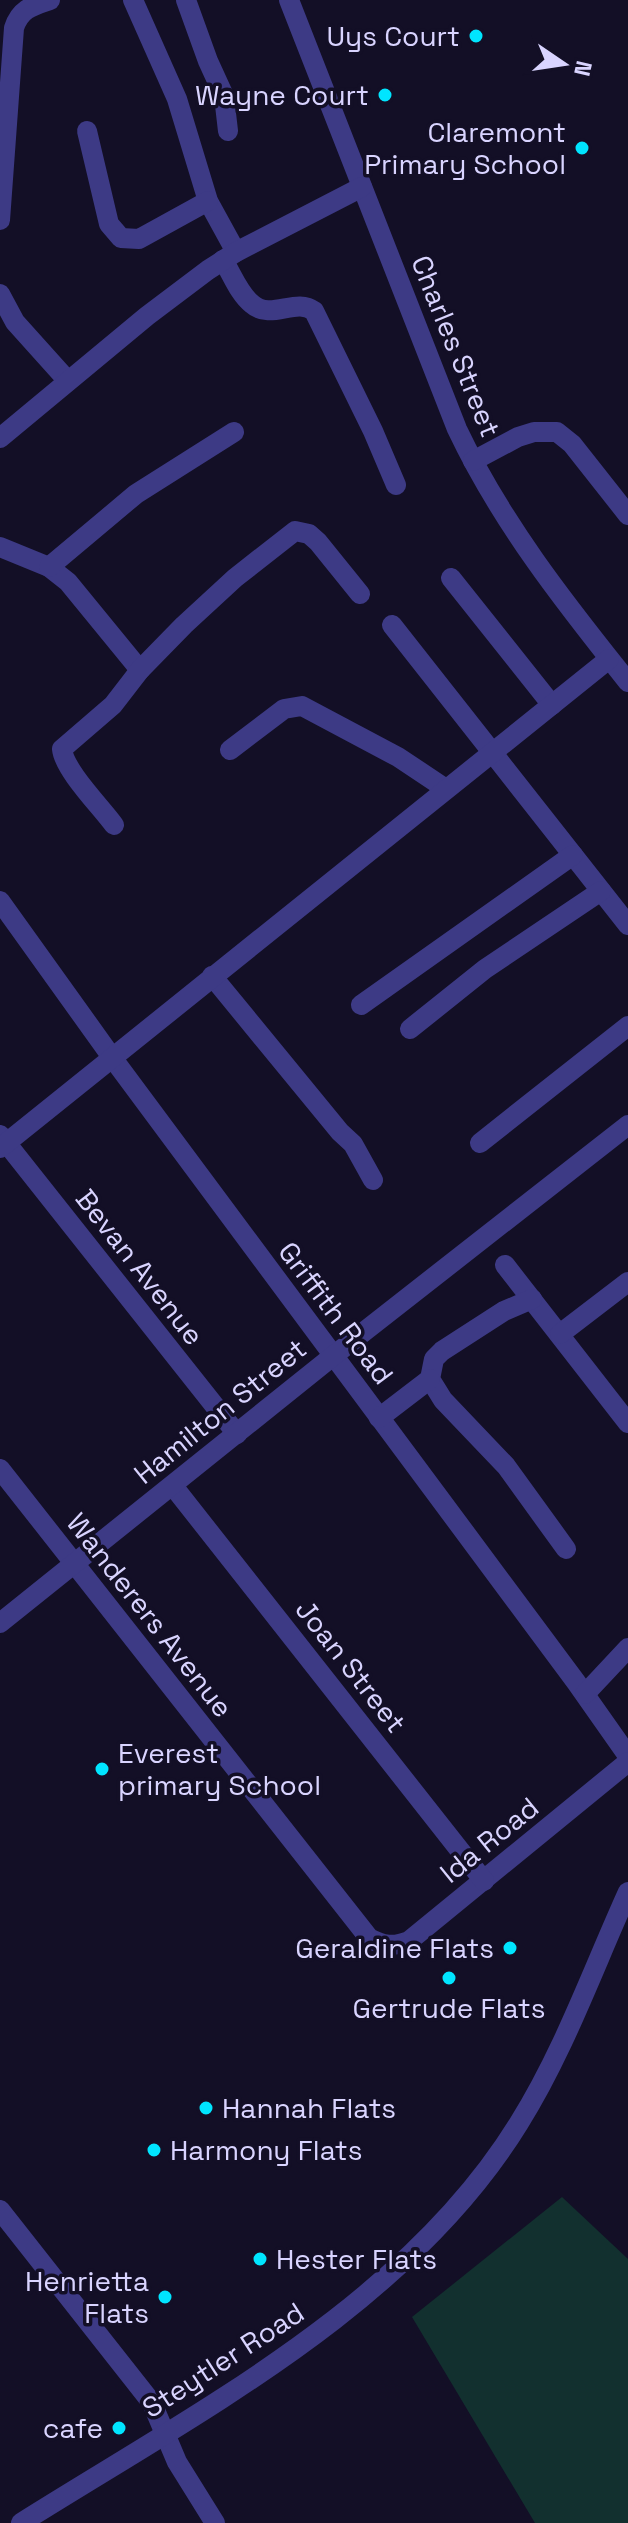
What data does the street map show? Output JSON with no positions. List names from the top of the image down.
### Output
{
  "streets": {
    "street": [
      "Charles Street",
      "Bevan Avenue",
      "Griffith Road",
      "Hamilton Street",
      "Wanderers Avenue",
      "Joan Street",
      "Ida Road",
      "Steytler Road"
    ]
  },
  "crossings": [
    ["Bevan Avenue", "Hamilton Street"],
    ["Griffith Road", "Hamilton Street"],
    ["Griffith Road", "Ida Road"],
    ["Hamilton Street", "Wanderers Avenue"],
    ["Hamilton Street", "Joan Street"],
    ["Wanderers Avenue", "Ida Road"],
    ["Joan Street", "Ida Road"]
  ],
  "places": [
    "Uys Court",
    "Wayne Court",
    "Claremont Primary School",
    "Everest primary School",
    "Geraldine Flats",
    "Gertrude Flats",
    "Hannah Flats",
    "Harmony Flats",
    "Hester Flats",
    "Henrietta Flats",
    "cafe"
  ],
  "north": "right"
}
